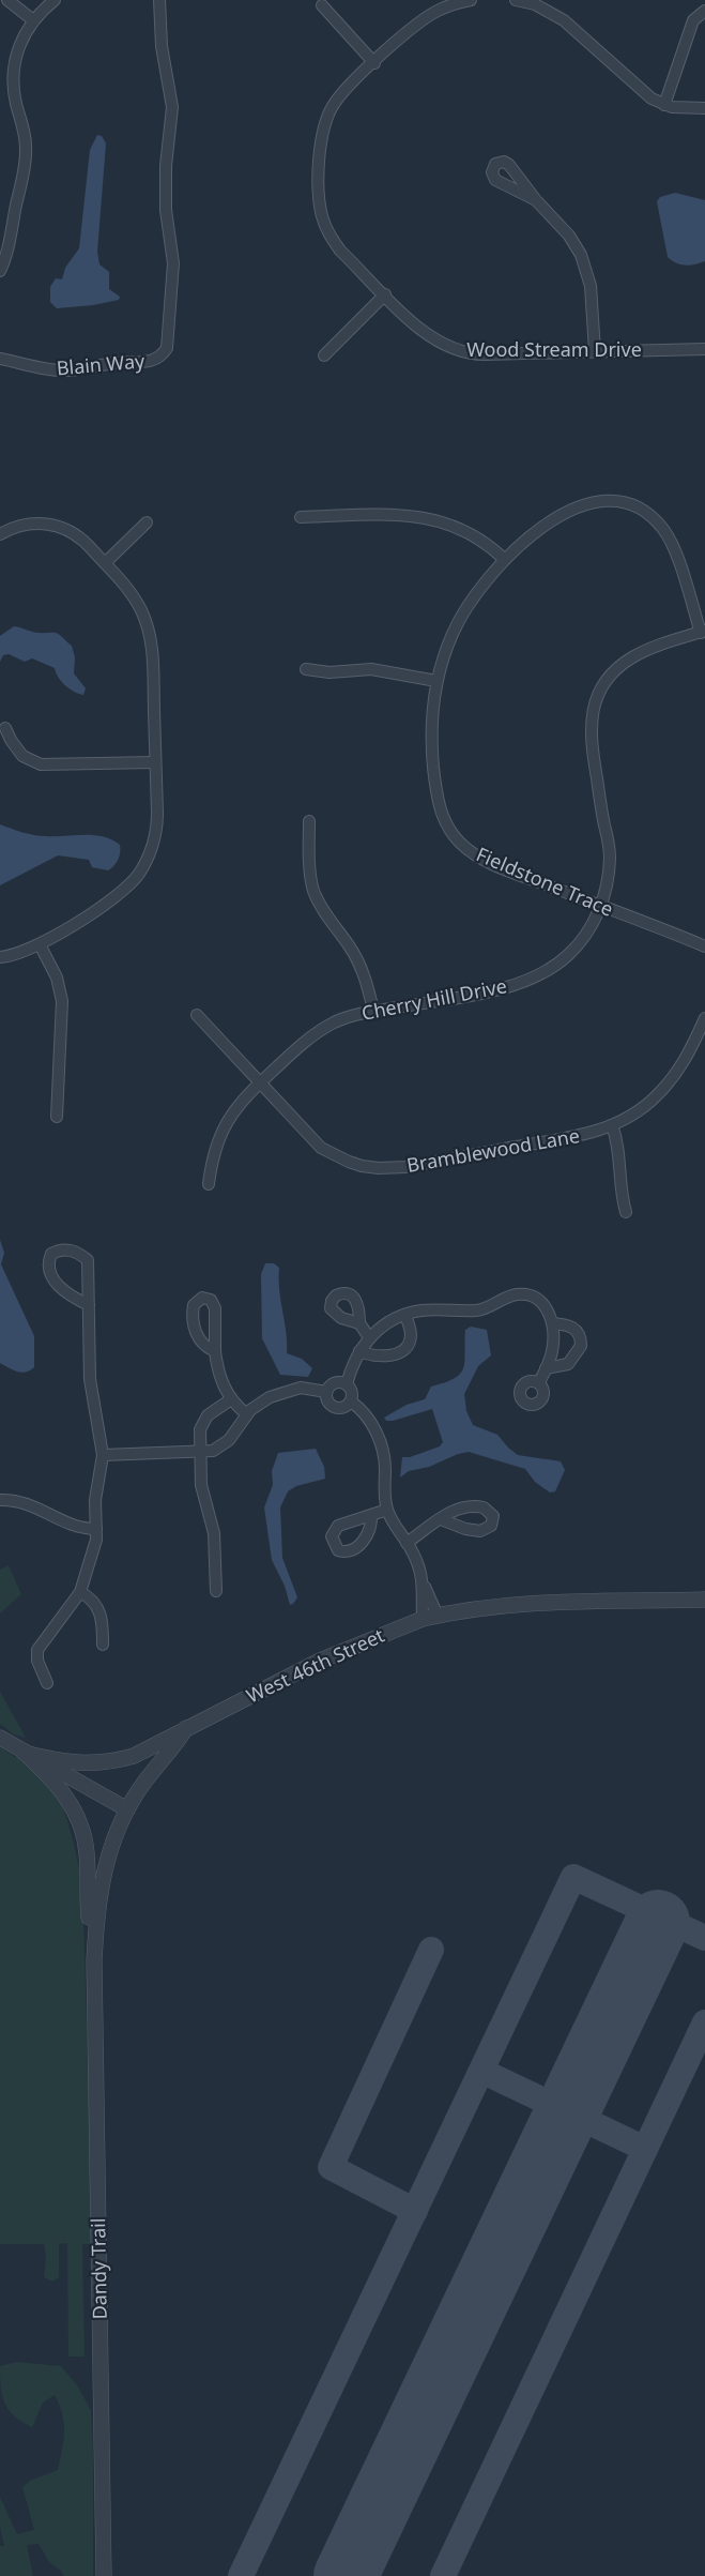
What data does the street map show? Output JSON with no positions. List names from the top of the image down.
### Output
{
  "streets": {
    "street": [
      "Wood Stream Drive",
      "Blain Way",
      "Fieldstone Trace",
      "Cherry Hill Drive",
      "Bramblewood Lane",
      "West 46th Street",
      "Dandy Trail"
    ]
  },
  "crossings": [
    ["Fieldstone Trace", "Cherry Hill Drive"],
    ["Cherry Hill Drive", "Bramblewood Lane"],
    ["West 46th Street", "Dandy Trail"]
  ]
}
